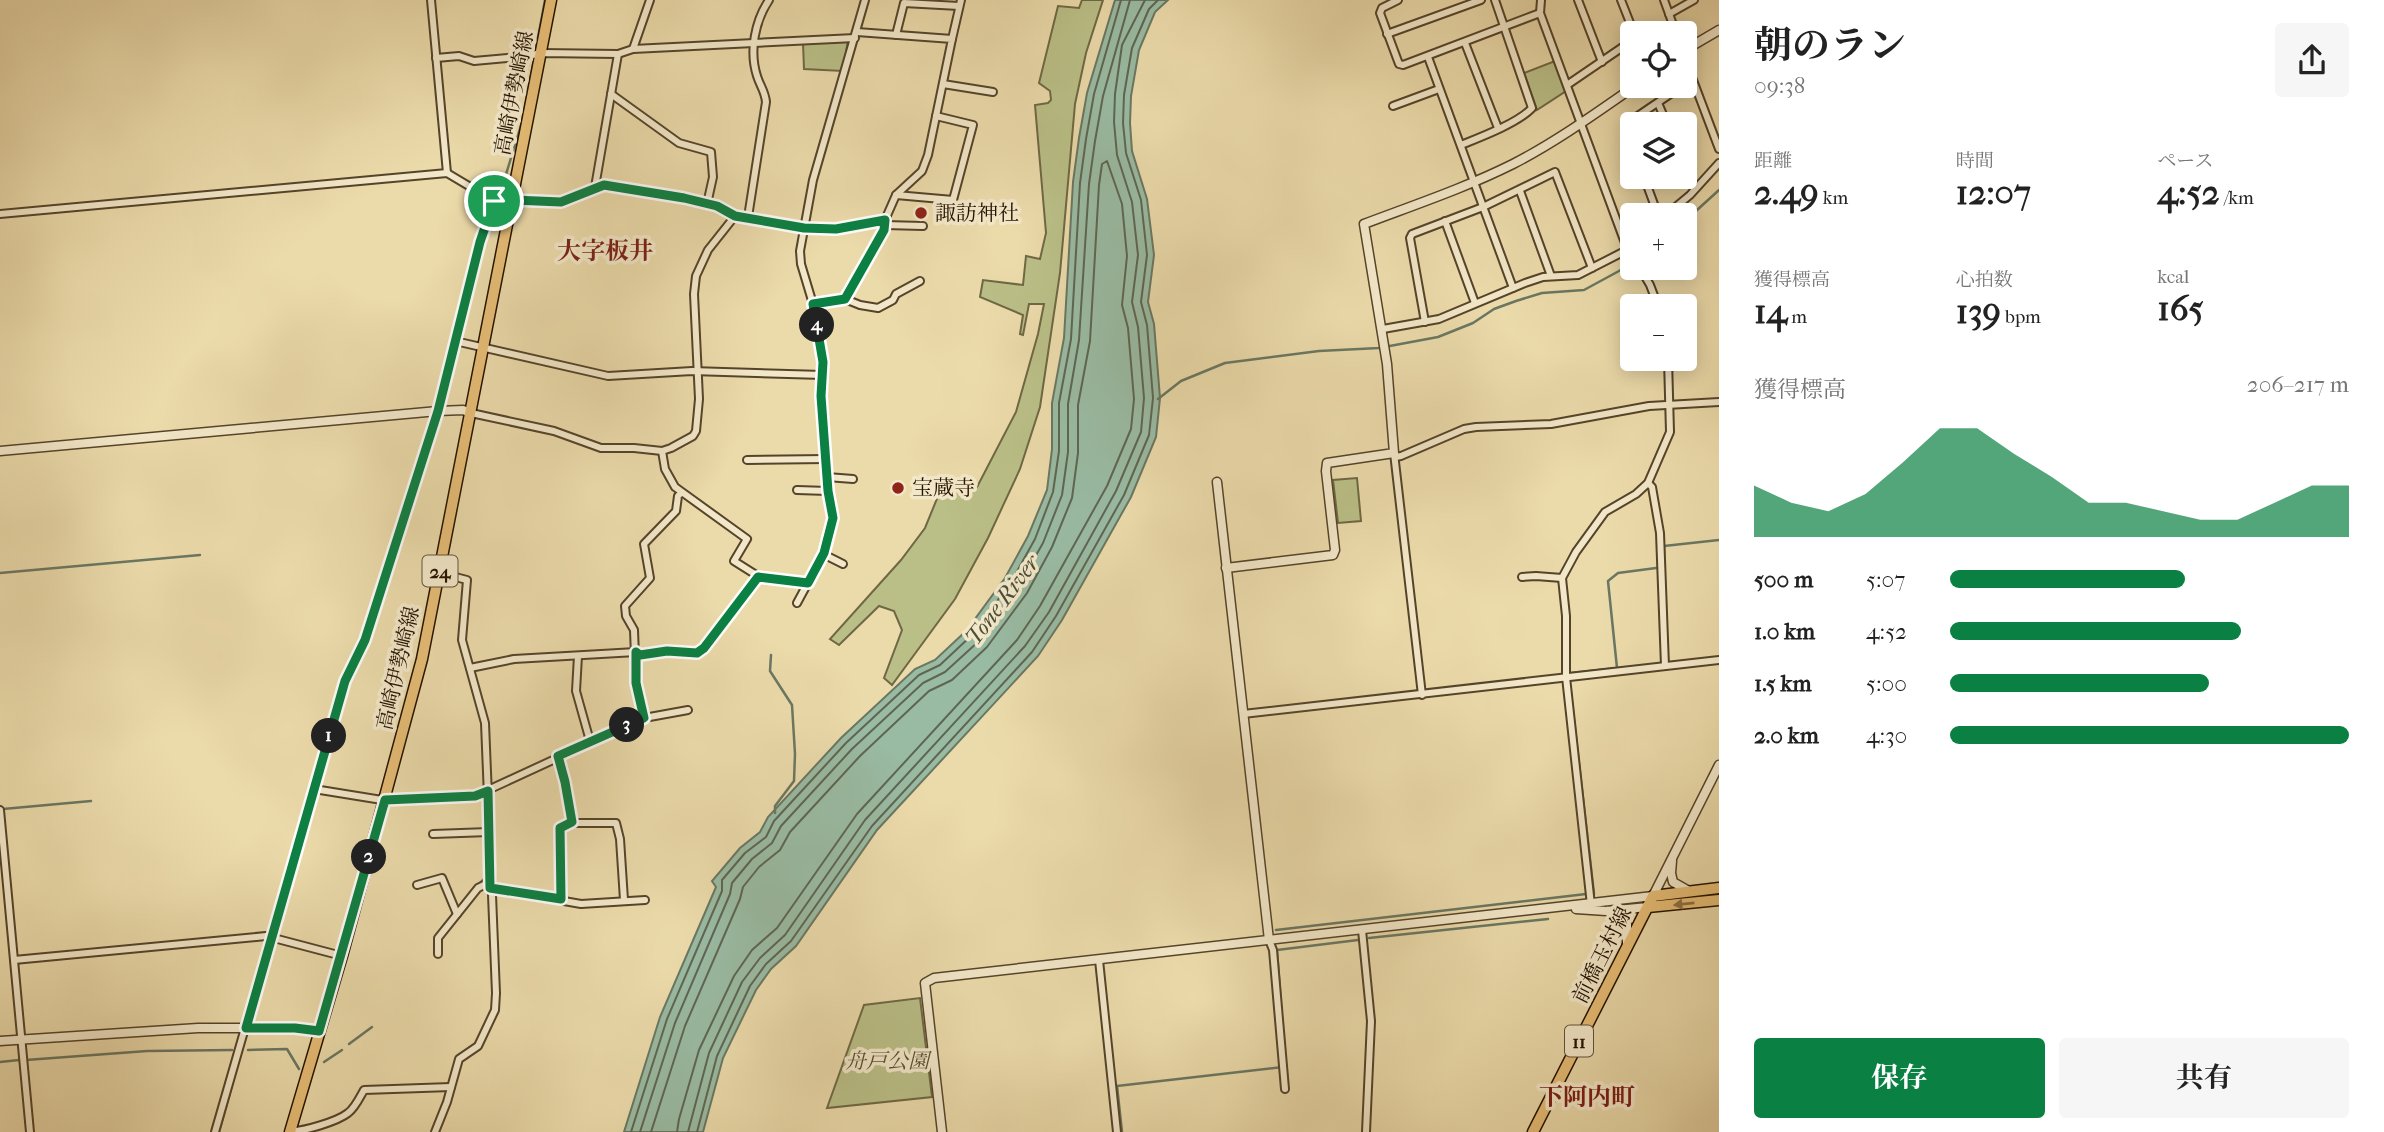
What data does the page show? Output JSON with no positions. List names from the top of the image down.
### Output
{
  "streets": {
    "main road": [
      "高崎伊勢崎線",
      "24",
      "前橋玉村線",
      "11"
    ]
  },
  "districts": ["大字板井", "下阿内町"],
  "water": ["Tone River"],
  "parks": ["舟戸公園"],
  "places": ["諏訪神社", "宝蔵寺"],
  "page": {
    "heading": ["朝のラン", "09:38"],
    "map_buttons": ["+", "−"],
    "stats": [
      ["距離", "2.49 km"],
      ["時間", "12:07"],
      ["ペース", "4:52 /km"],
      ["獲得標高", "14 m"],
      ["心拍数", "139 bpm"],
      ["kcal", "165"]
    ],
    "pins": [
      "4",
      "3",
      "1",
      "2"
    ],
    "chart": ["獲得標高", "206–217 m"],
    "list": [
      {
        "name": "500 m",
        "note": "5:07"
      },
      {
        "name": "1.0 km",
        "note": "4:52"
      },
      {
        "name": "1.5 km",
        "note": "5:00"
      },
      {
        "name": "2.0 km",
        "note": "4:30"
      }
    ],
    "buttons": ["保存", "共有"]
  }
}
